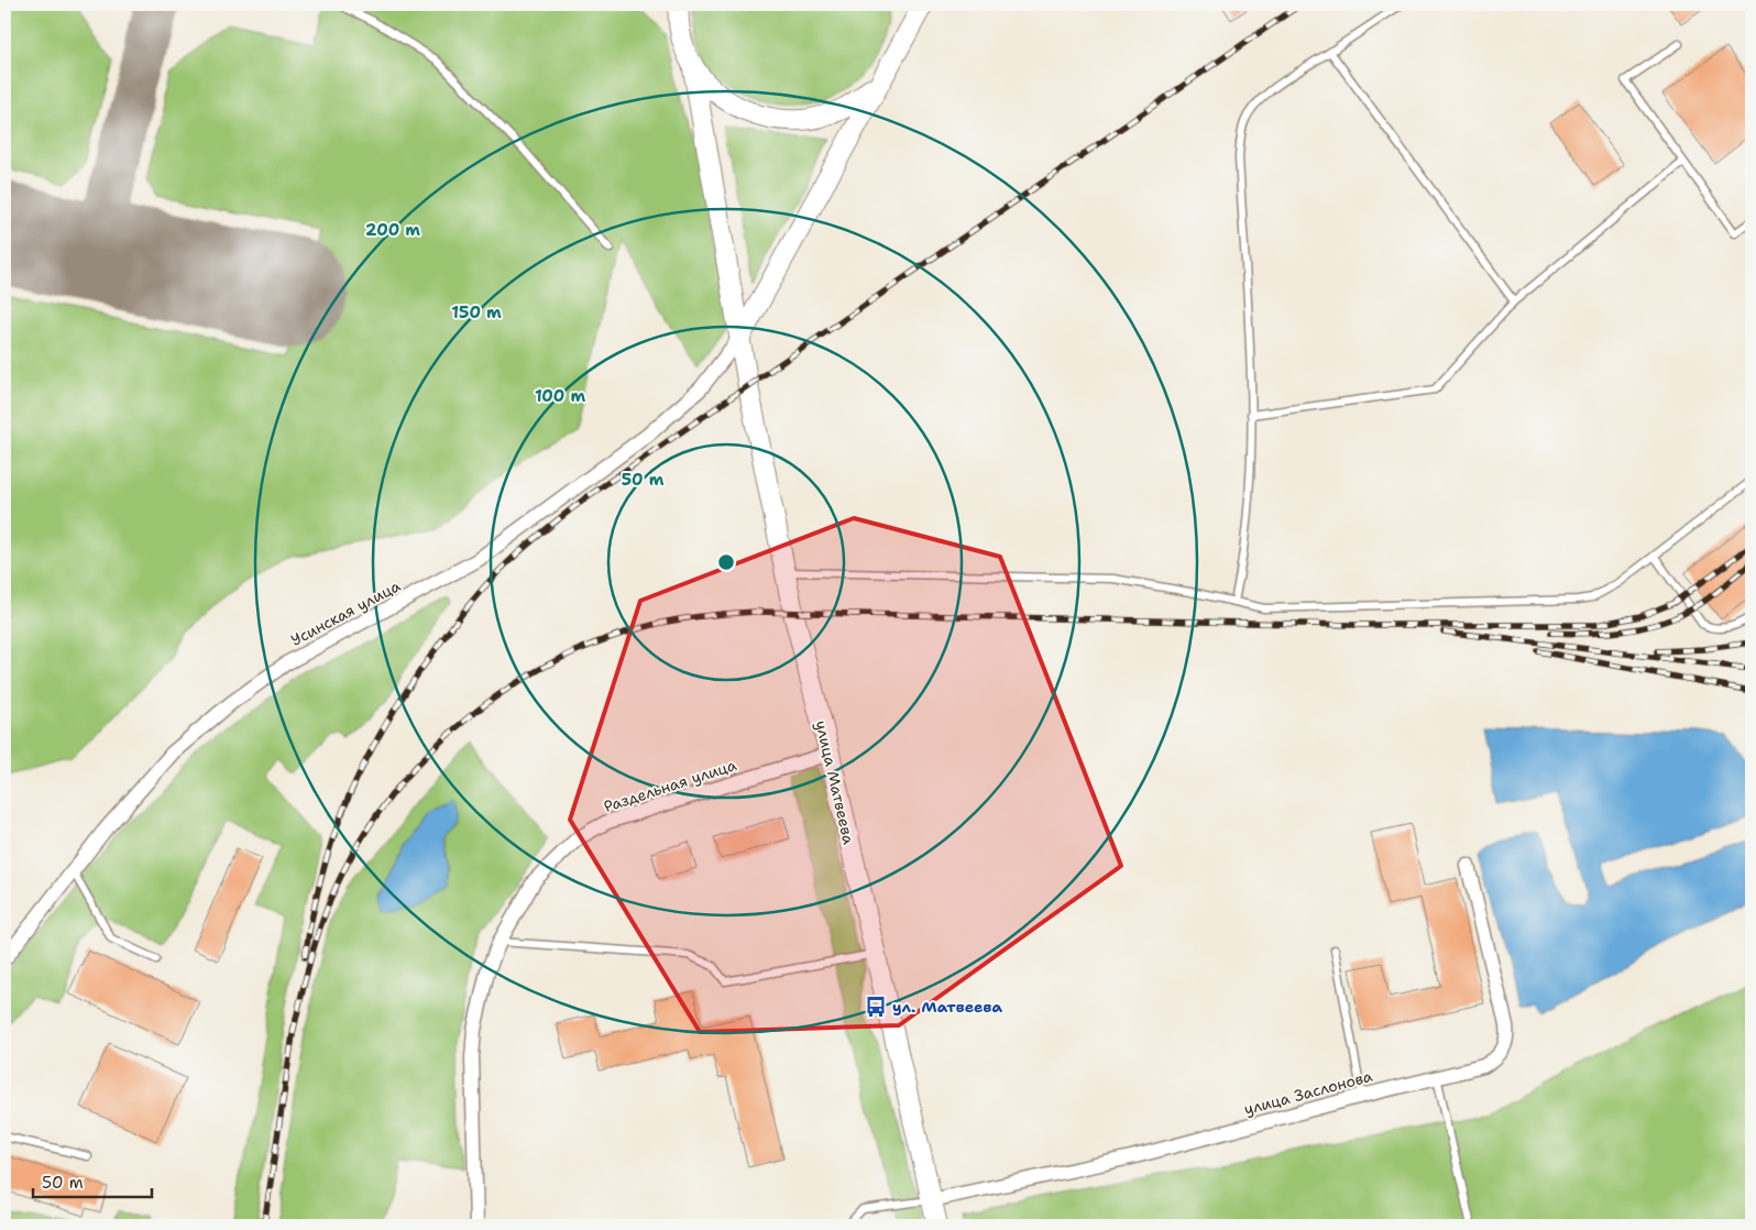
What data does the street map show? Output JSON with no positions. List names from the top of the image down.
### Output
{
  "streets": {
    "street": [
      "Усинская улица",
      "улица Матвеева",
      "Раздельная улица",
      "улица Заслонова"
    ]
  },
  "crossings": [
    ["Усинская улица", "улица Матвеева"],
    ["улица Матвеева", "Раздельная улица"],
    ["улица Матвеева", "улица Заслонова"]
  ],
  "places": {
    "bus stop": ["ул. Матвеева"]
  },
  "scale_bar": "50 m",
  "rings": [
    "200 m",
    "150 m",
    "100 m",
    "50 m"
  ]
}
